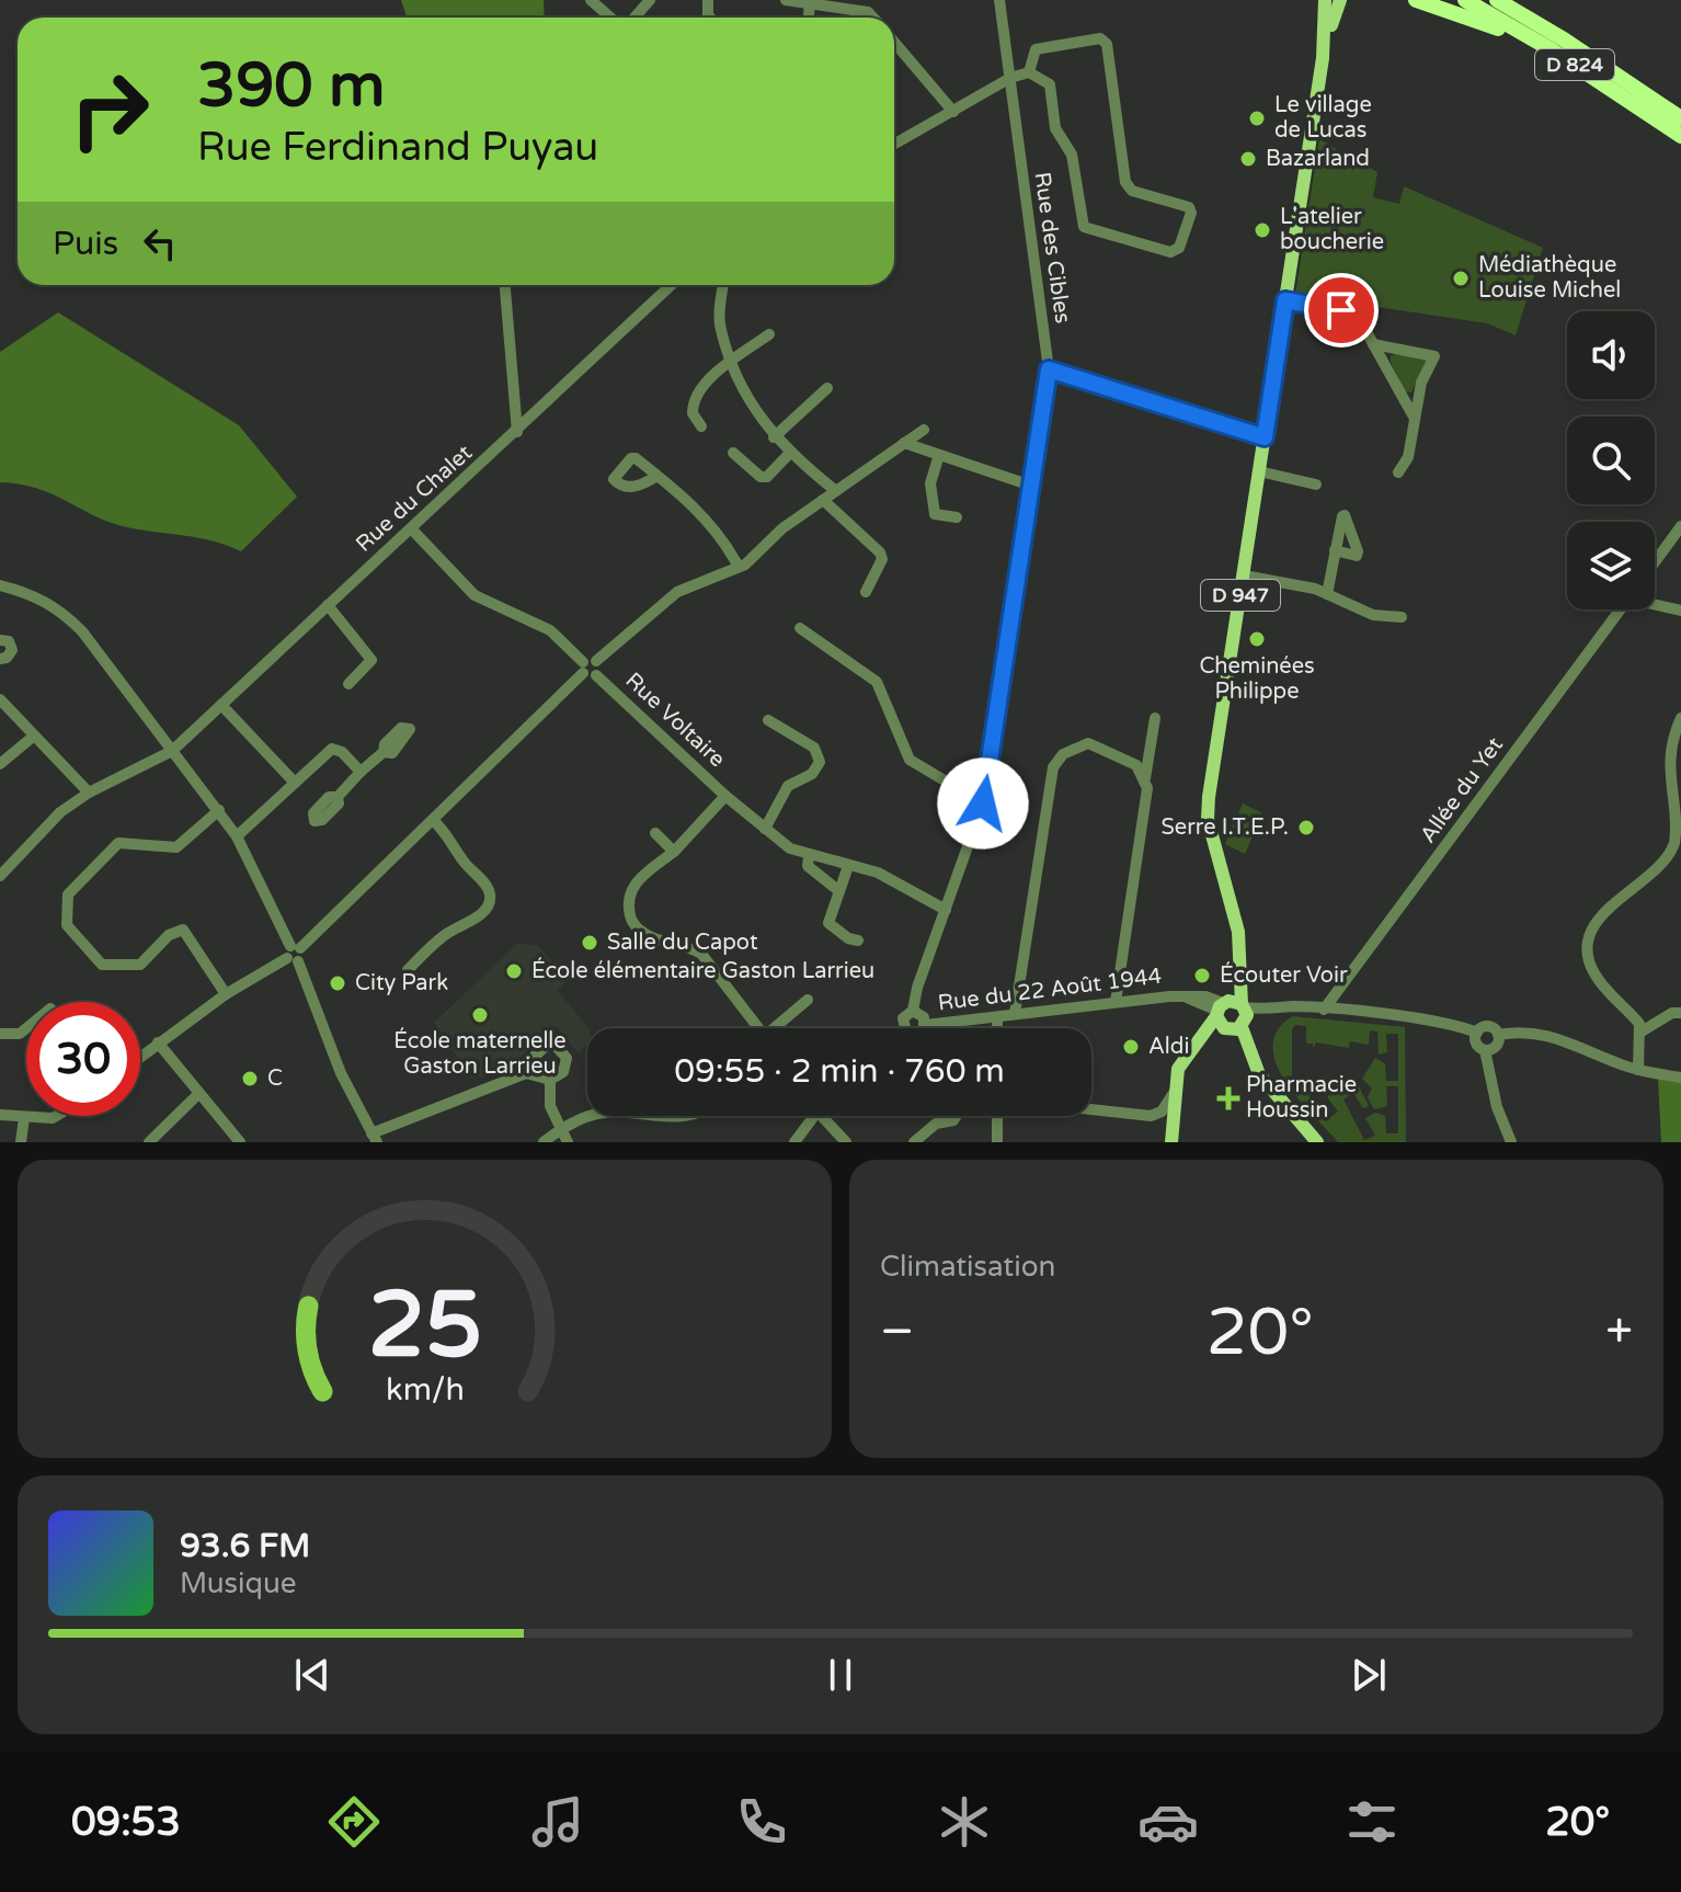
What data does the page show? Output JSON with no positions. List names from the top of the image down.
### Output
{
  "streets": {
    "highway": ["D 824"],
    "main road": ["D 947"],
    "street": [
      "Rue des Cibles",
      "Rue du Chalet",
      "Rue Voltaire",
      "Allée du Yet",
      "Rue du 22 Août 1944"
    ]
  },
  "crossings": [
    ["Rue des Cibles", "Rue Voltaire"],
    ["Rue du Chalet", "Rue Voltaire"],
    ["D 947", "Rue du 22 Août 1944"]
  ],
  "places": {
    "other": [
      "Le village de Lucas",
      "Bazarland",
      "L'atelier boucherie",
      "Médiathèque Louise Michel",
      "Cheminées Philippe",
      "Serre I.T.E.P.",
      "Salle du Capot",
      "École élémentaire Gaston Larrieu",
      "Écouter Voir",
      "City Park",
      "École maternelle Gaston Larrieu",
      "Aldi",
      "C"
    ],
    "health": ["Pharmacie Houssin"]
  },
  "page": {
    "turn": ["390 m", "Rue Ferdinand Puyau"],
    "then": "Puis",
    "limit": "30",
    "trip": "09:55 · 2 min · 760 m",
    "tile": "Climatisation",
    "heat": ["−", "20°", "+"],
    "song": ["93.6 FM", "Musique"],
    "tabs": ["09:53", "20°"],
    "gauge": ["25", "km/h"]
  }
}
